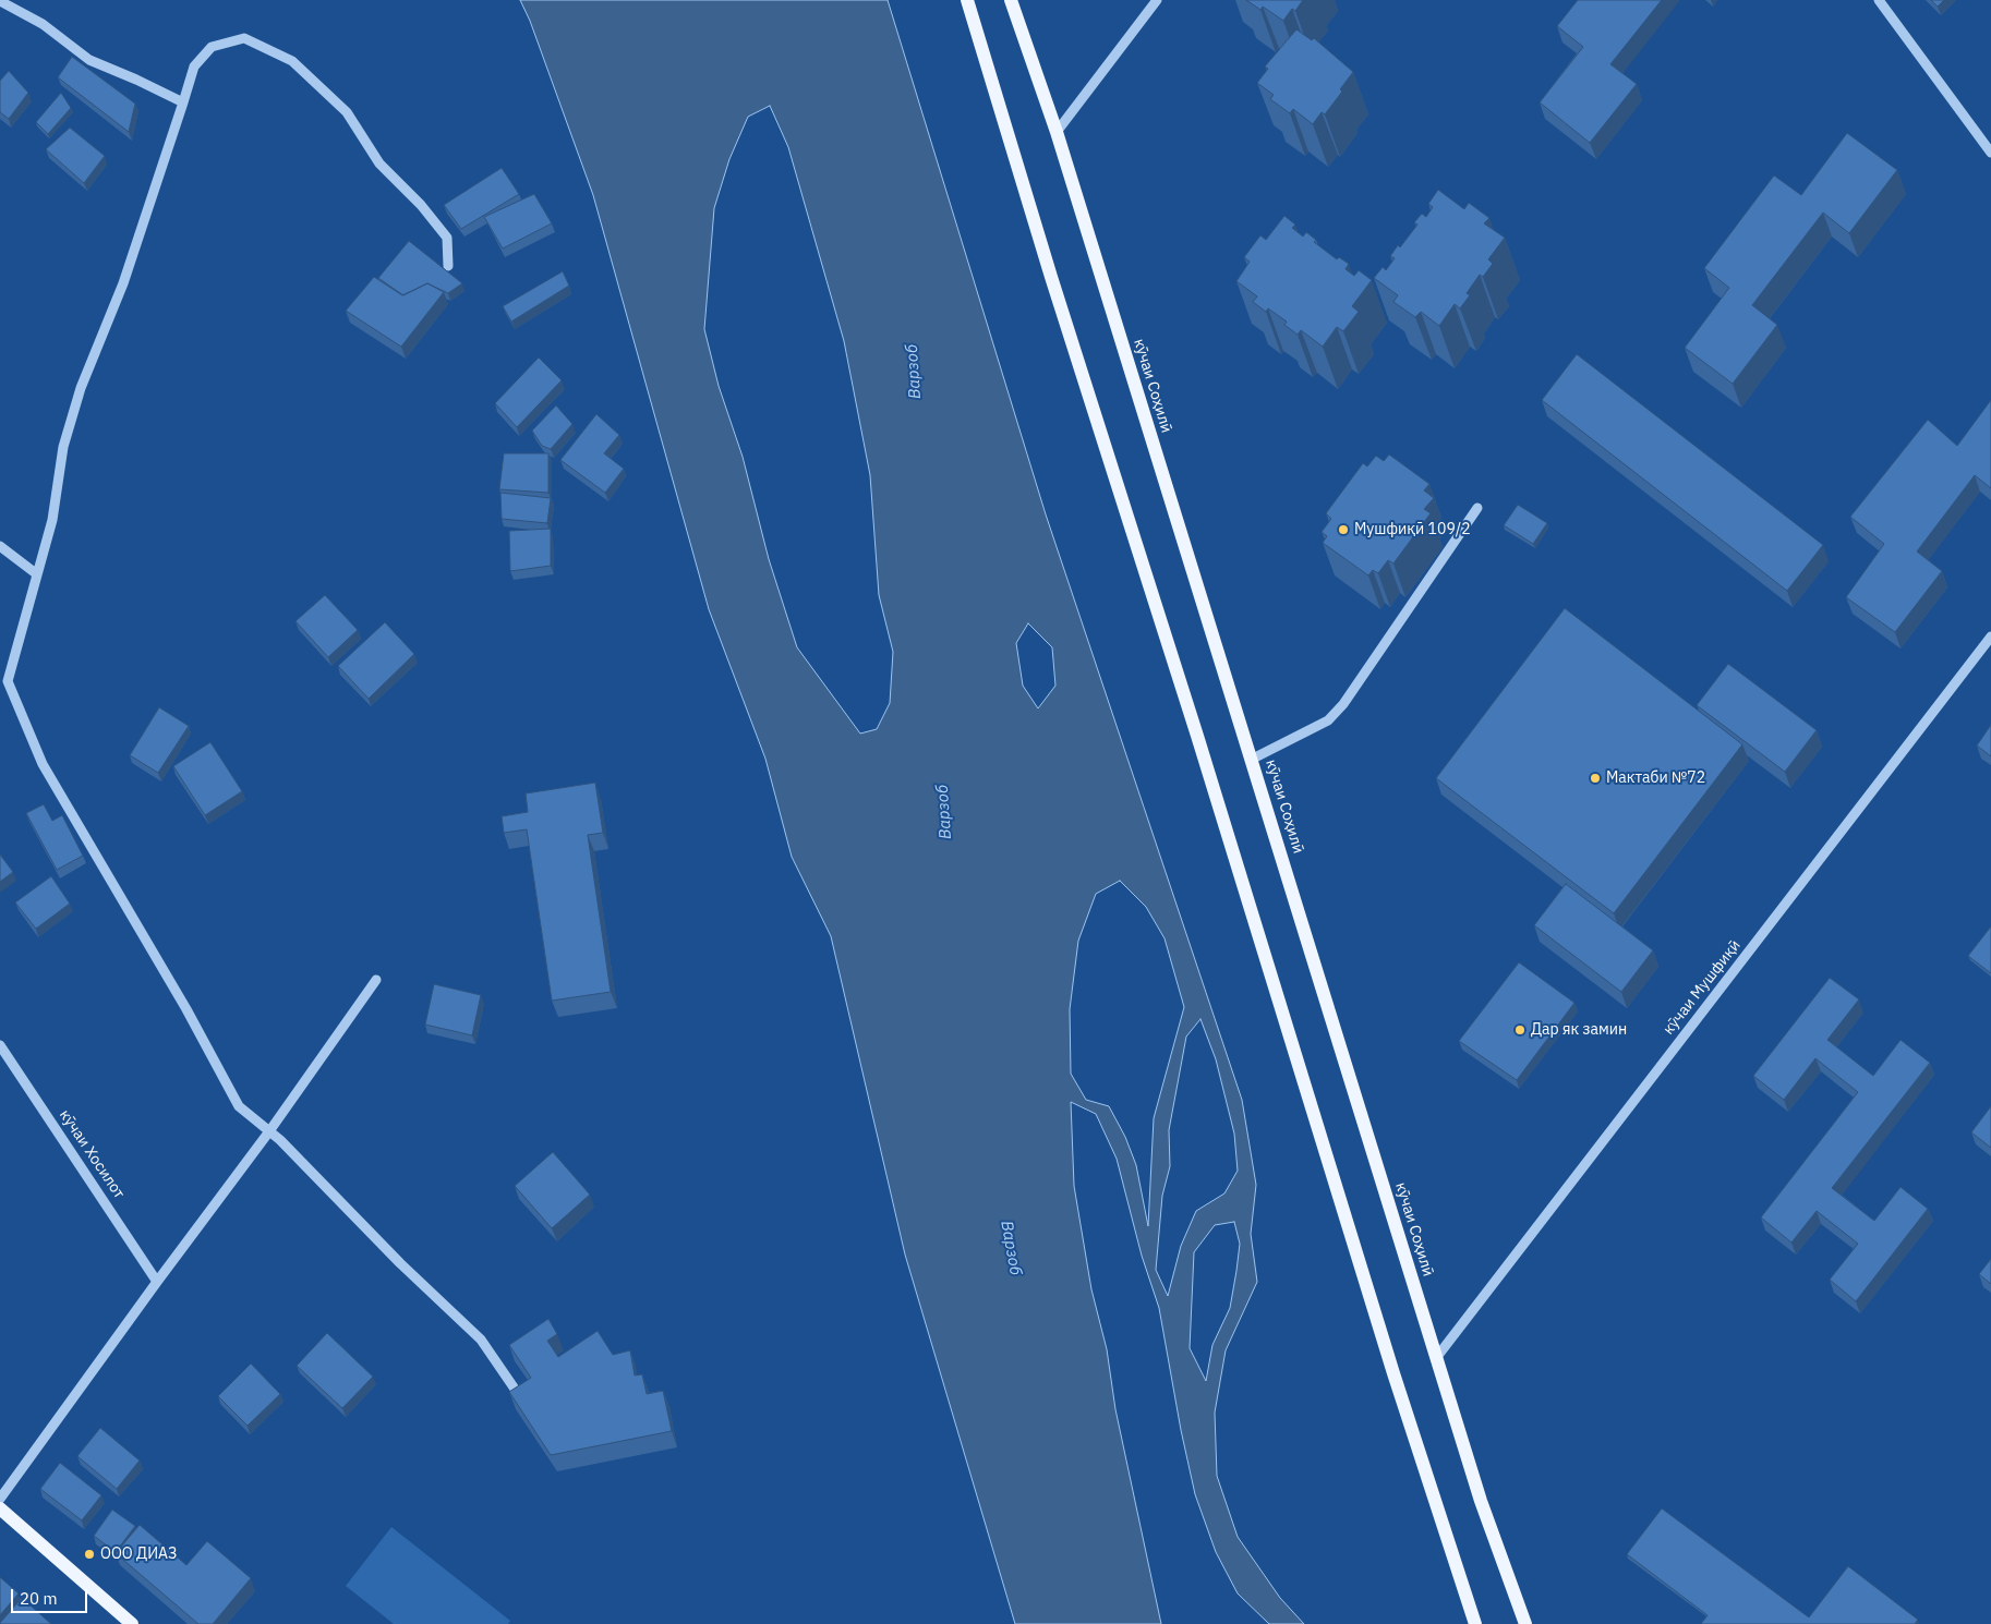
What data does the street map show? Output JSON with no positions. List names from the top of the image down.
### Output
{
  "streets": {
    "main road": ["кӯчаи Соҳилӣ"],
    "street": ["кӯчаи Мушфиқӣ", "кӯчаи Хосилот"]
  },
  "crossings": [
    ["кӯчаи Соҳилӣ", "кӯчаи Мушфиқӣ"]
  ],
  "water": ["Варзоб"],
  "places": [
    "Мушфиқӣ 109/2",
    "Мактаби №72",
    "Дар як замин",
    "ООО ДИАЗ"
  ],
  "scale_bar": "20 m"
}
